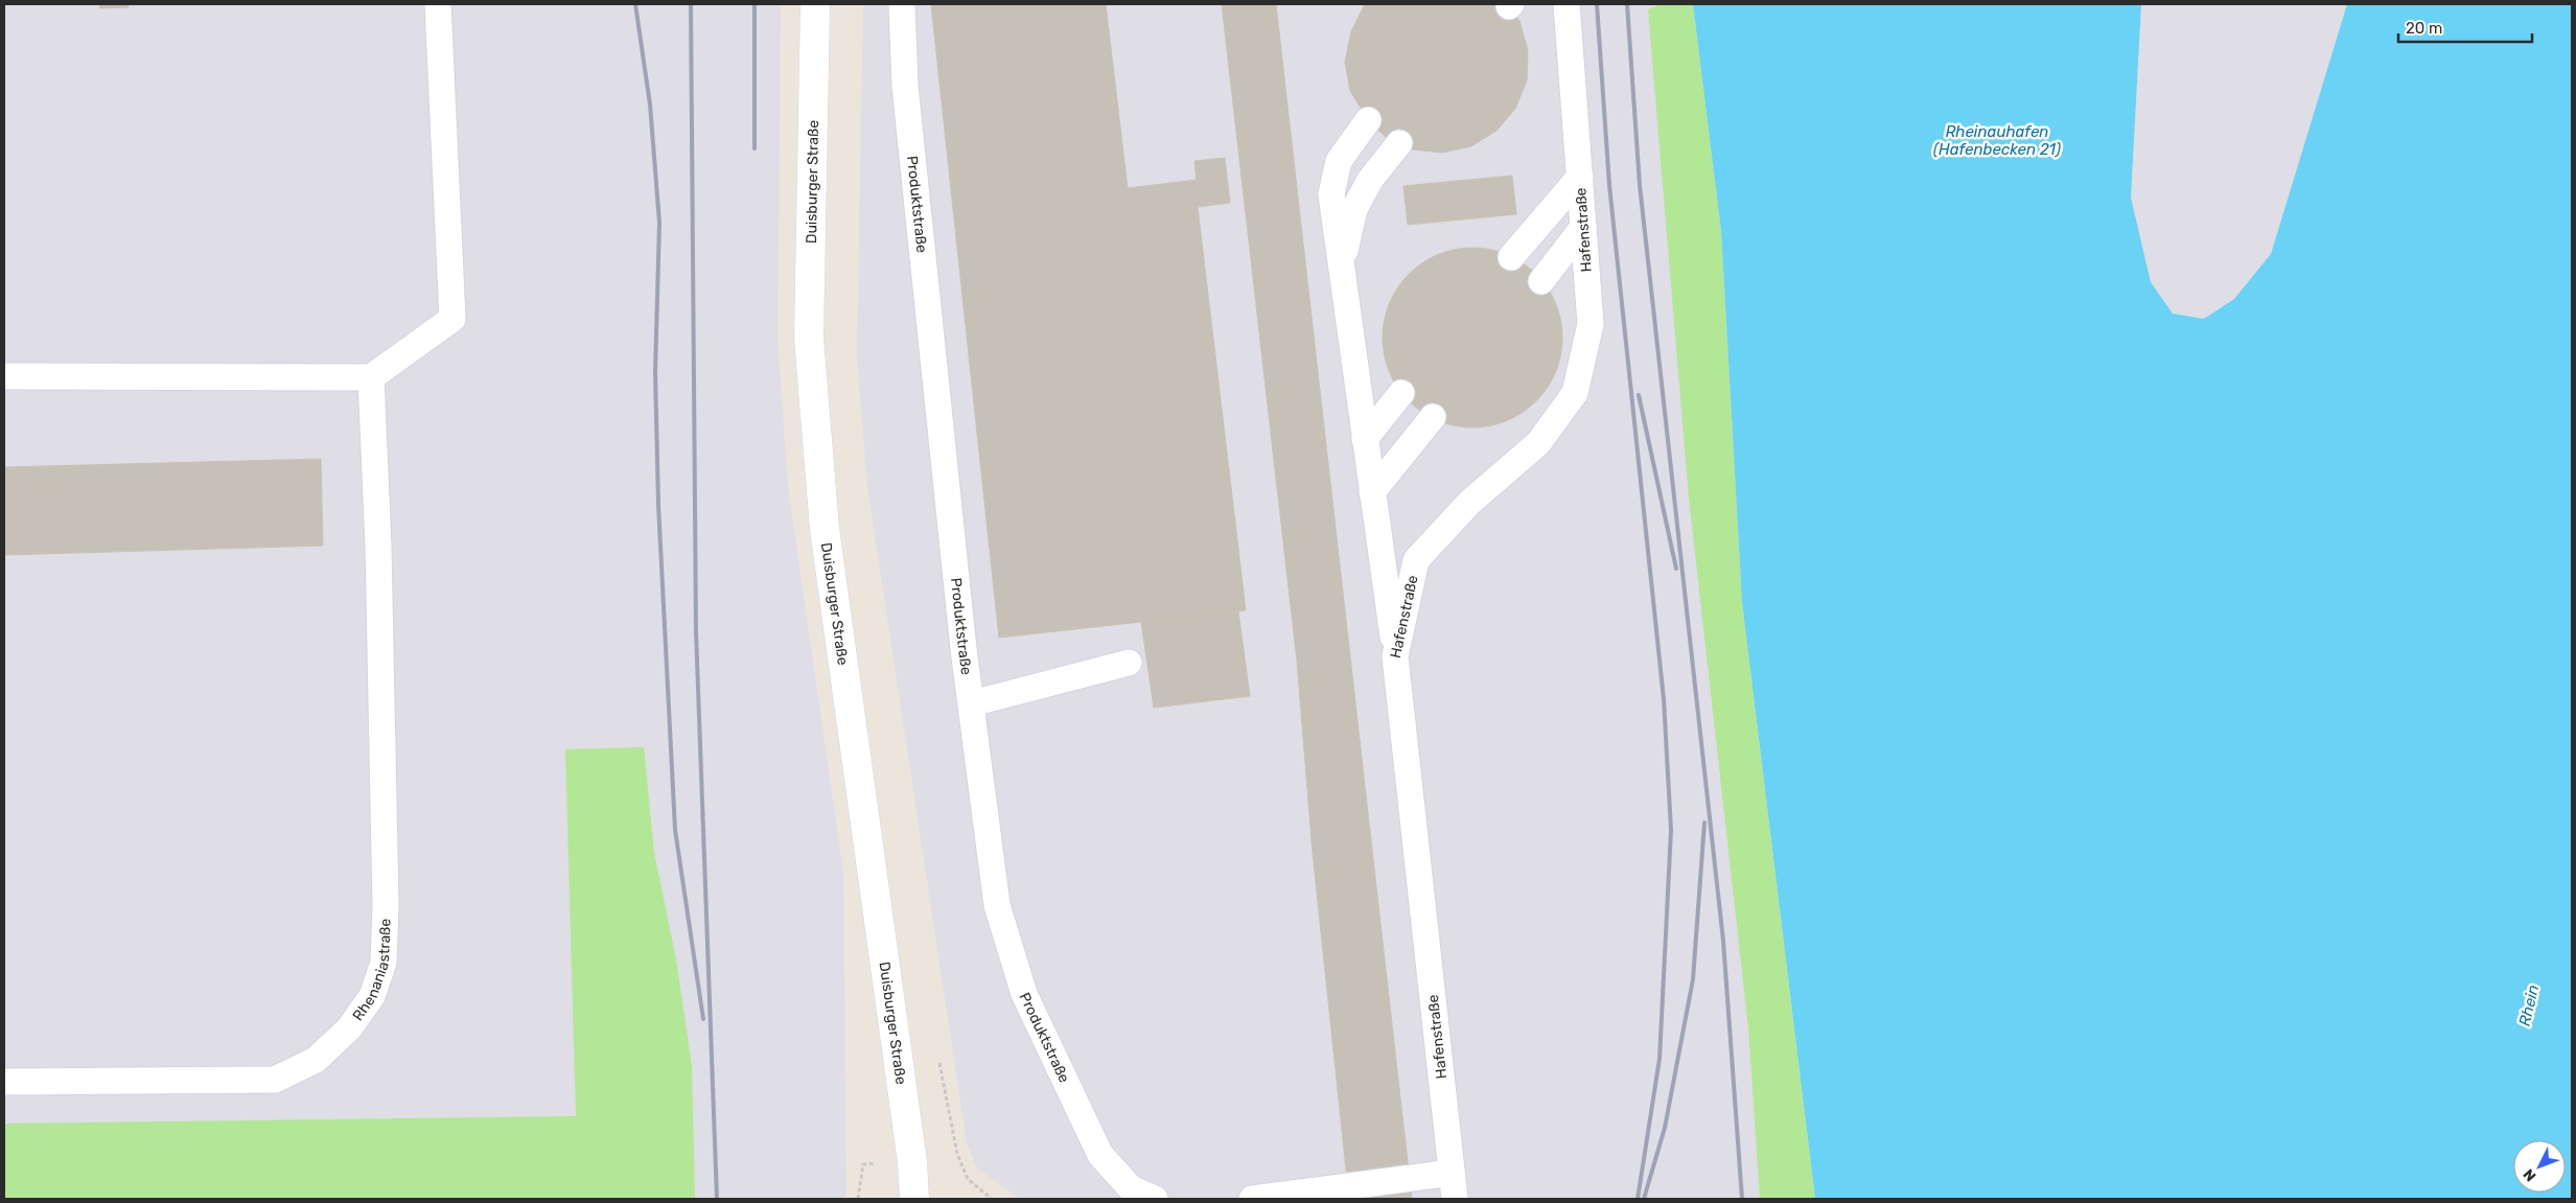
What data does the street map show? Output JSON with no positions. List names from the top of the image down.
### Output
{
  "streets": {
    "street": ["Duisburger Straße"],
    "lane": ["Produktstraße", "Hafenstraße", "Rhenaniastraße"]
  },
  "water": ["Rheinauhafen (Hafenbecken 21)", "Rhein"],
  "scale_bar": "20 m",
  "north": "bottom left"
}
